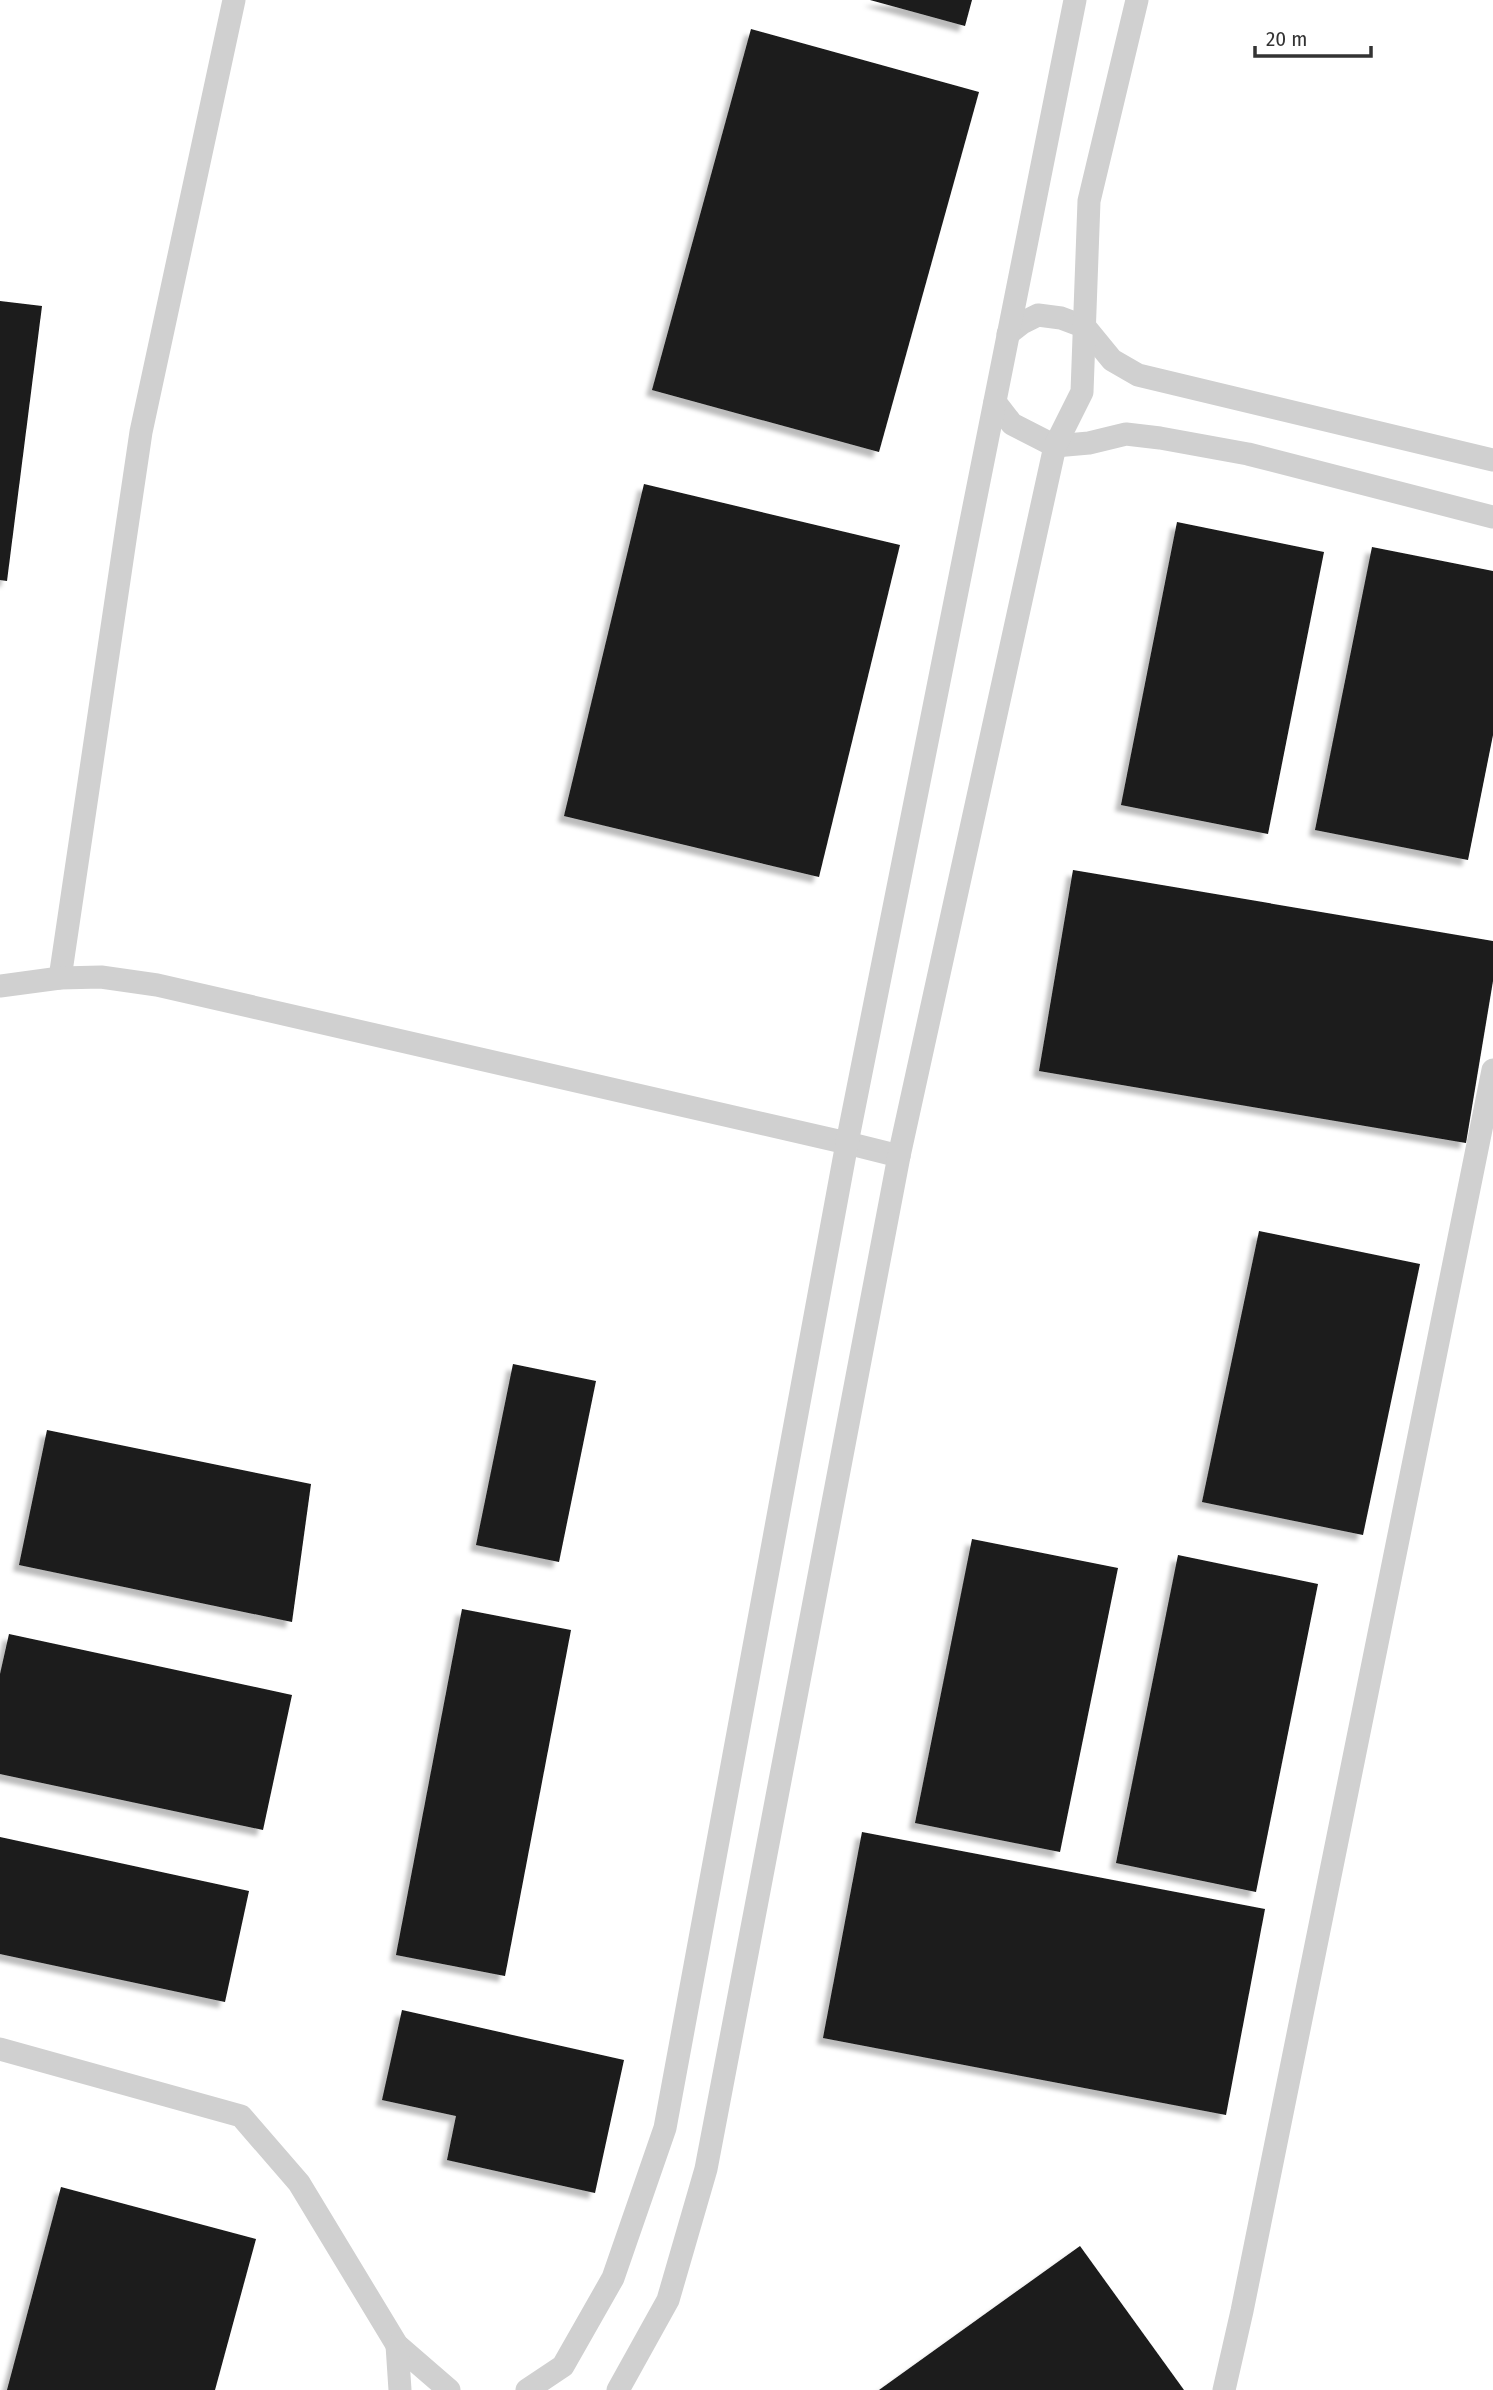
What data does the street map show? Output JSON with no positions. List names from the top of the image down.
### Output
{
  "scale_bar": "20 m"
}
